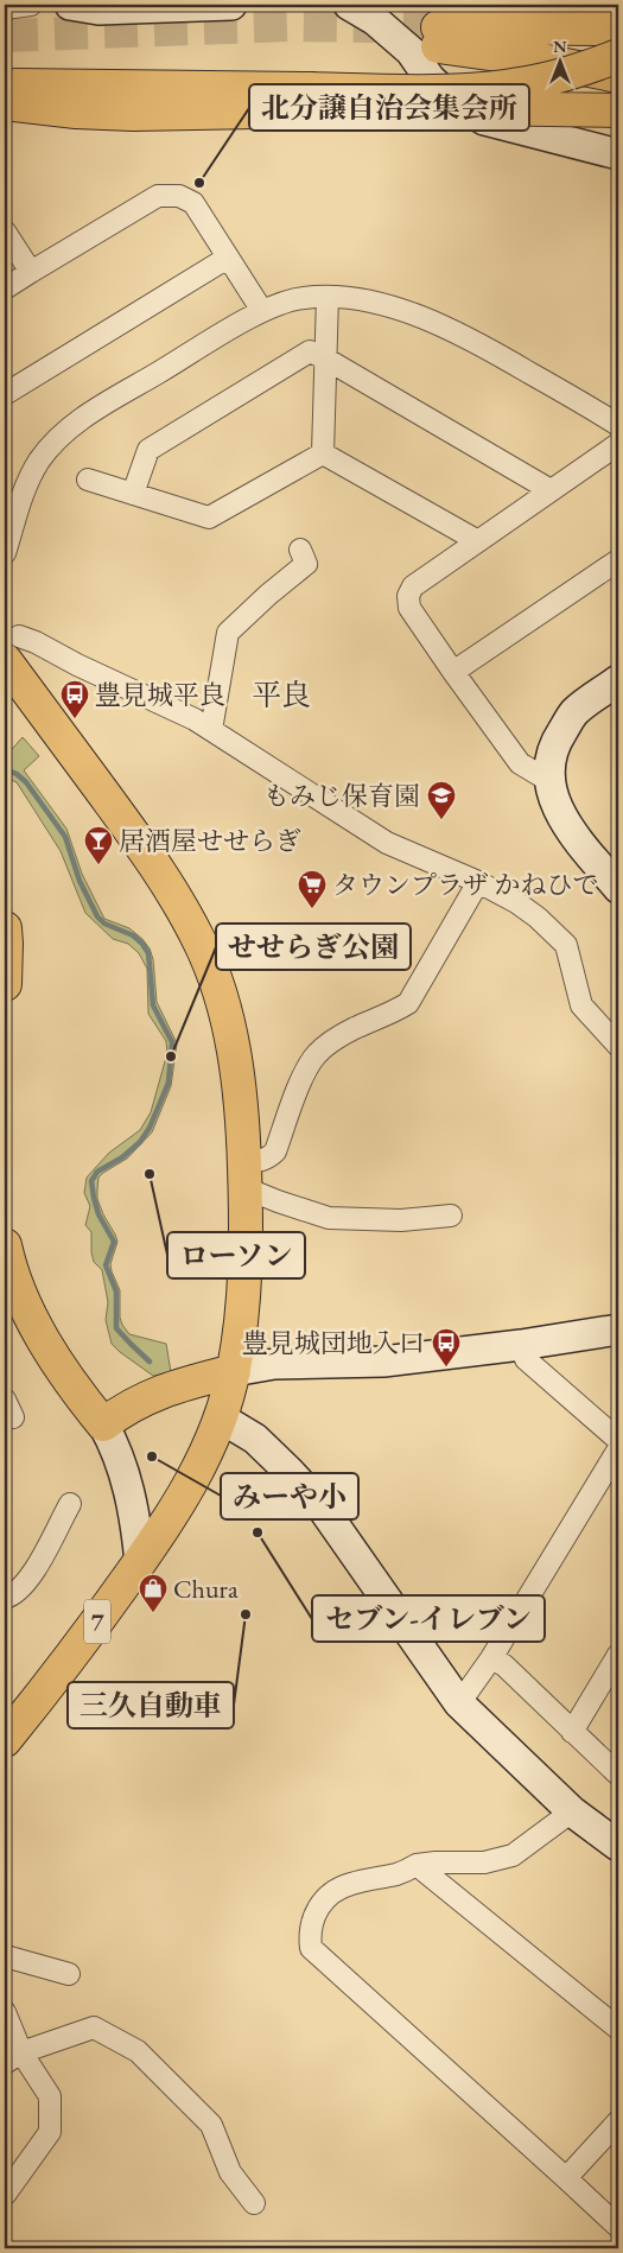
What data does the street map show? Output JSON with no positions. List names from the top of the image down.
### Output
{
  "streets": {
    "main road": ["7"]
  },
  "districts": ["平良"],
  "places": {
    "other": [
      "北分譲自治会集会所",
      "せせらぎ公園",
      "ローソン",
      "みーや小",
      "セブン-イレブン",
      "三久自動車"
    ],
    "bus stop": ["豊見城平良", "豊見城団地入口"],
    "school or university": ["もみじ保育園"],
    "bar": ["居酒屋せせらぎ"],
    "supermarket": ["タウンプラザ かねひで"],
    "shop": ["Chura"]
  },
  "north": "top"
}
